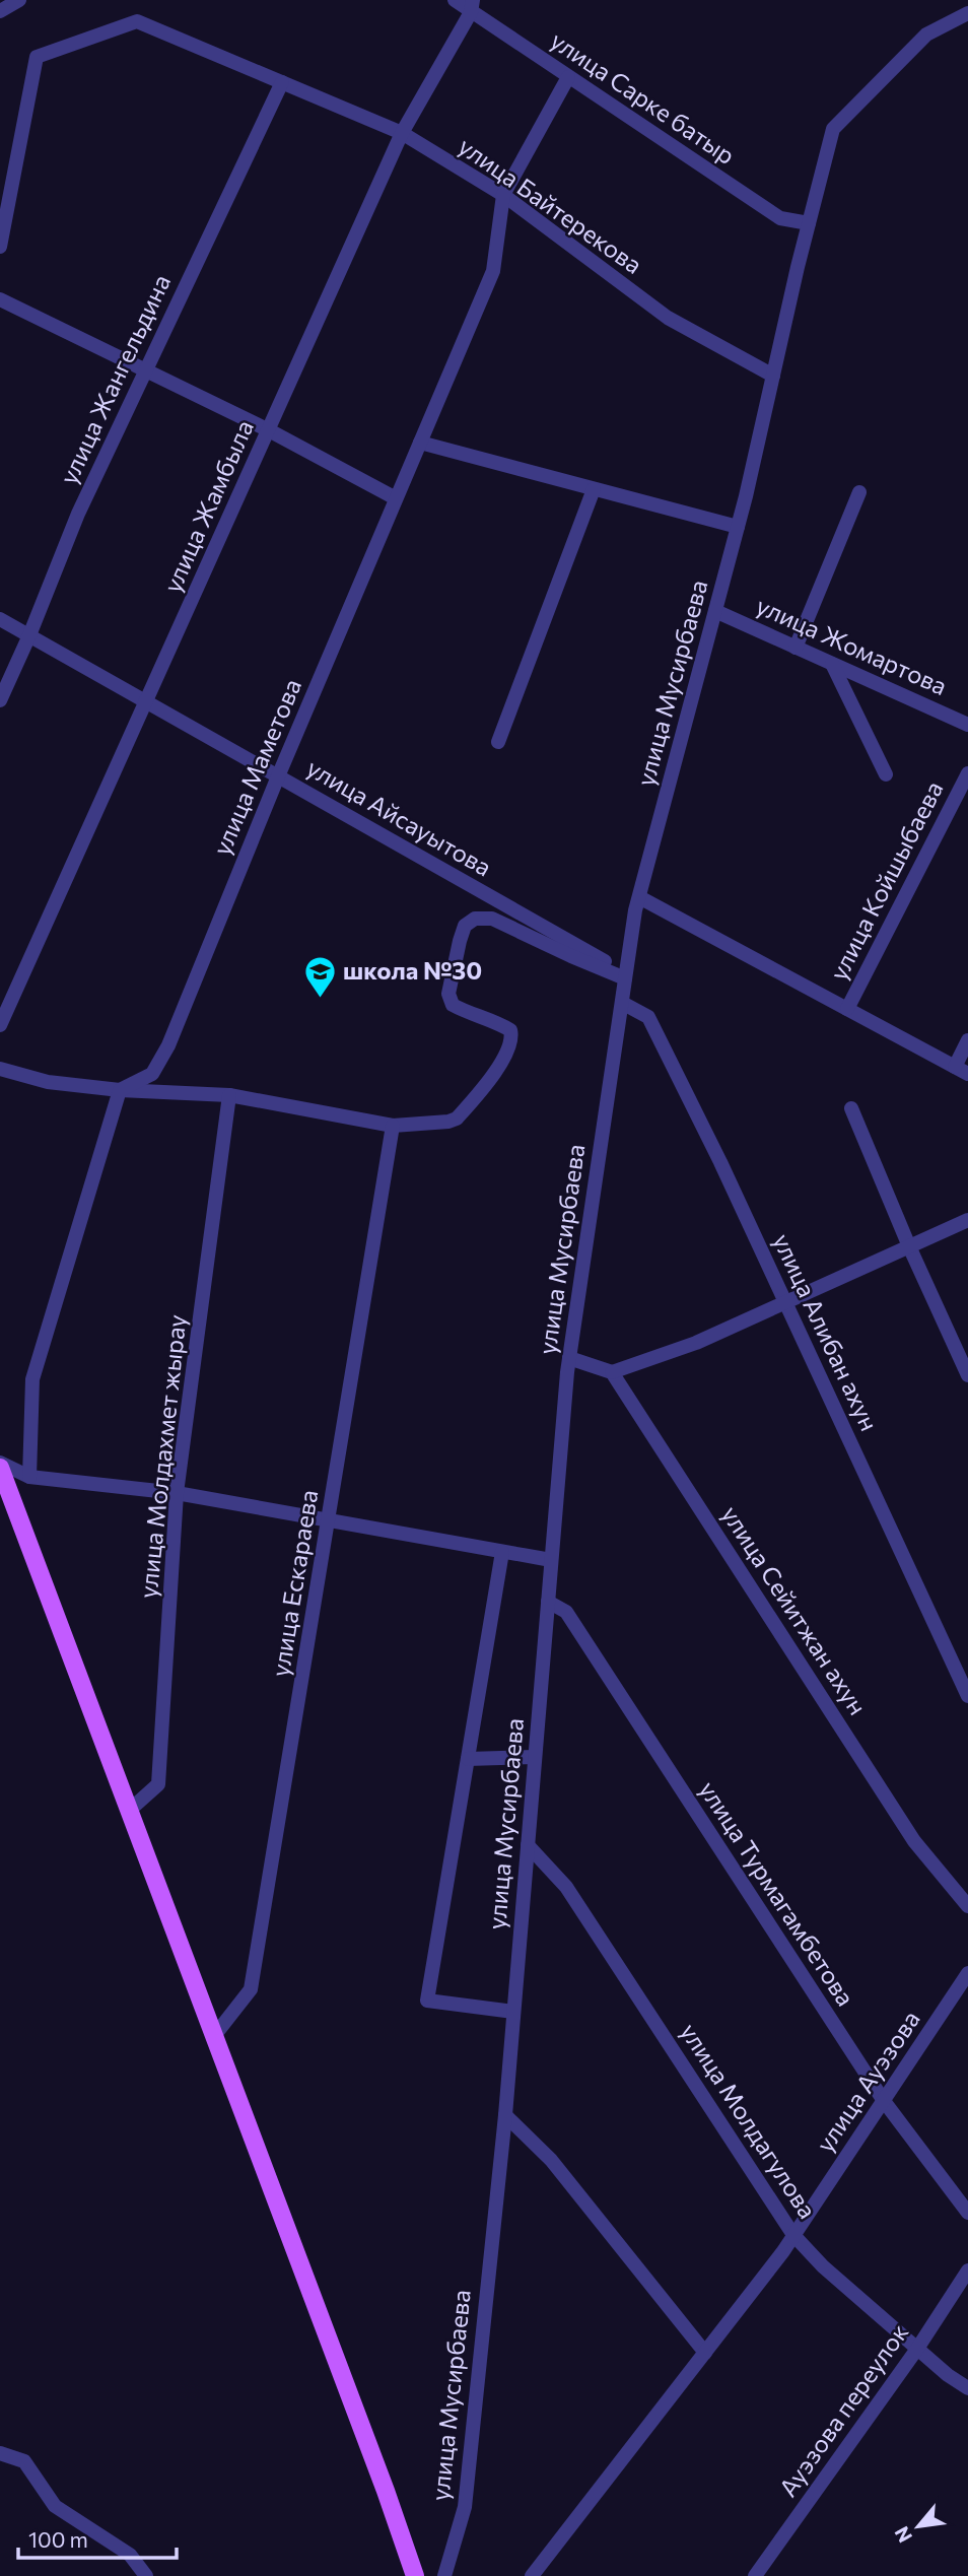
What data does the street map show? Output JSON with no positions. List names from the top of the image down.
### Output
{
  "streets": {
    "street": [
      "улица Сарке батыр",
      "улица Байтерекова",
      "улица Жангельдина",
      "улица Жамбыла",
      "улица Жомартова",
      "улица Мусирбаева",
      "улица Маметова",
      "улица Айсауытова",
      "улица Койшыбаева",
      "улица Алибан ахун",
      "улица Молдахмет жырау",
      "улица Ескараева",
      "улица Сейитжан ахун",
      "улица Турмагамбетова",
      "улица Ауэзова",
      "улица Молдагулова",
      "Ауэзова переулок"
    ]
  },
  "crossings": [
    ["улица Сарке батыр", "улица Жамбыла"],
    ["улица Сарке батыр", "улица Мусирбаева"],
    ["улица Сарке батыр", "улица Маметова"],
    ["улица Байтерекова", "улица Жангельдина"],
    ["улица Байтерекова", "улица Жамбыла"],
    ["улица Байтерекова", "улица Мусирбаева"],
    ["улица Байтерекова", "улица Маметова"],
    ["улица Жангельдина", "улица Айсауытова"],
    ["улица Жамбыла", "улица Айсауытова"],
    ["улица Жомартова", "улица Мусирбаева"],
    ["улица Жомартова", "улица Койшыбаева"],
    ["улица Мусирбаева", "улица Айсауытова"],
    ["улица Мусирбаева", "улица Алибан ахун"],
    ["улица Мусирбаева", "улица Турмагамбетова"],
    ["улица Мусирбаева", "улица Молдагулова"],
    ["улица Маметова", "улица Айсауытова"],
    ["улица Турмагамбетова", "улица Ауэзова"],
    ["улица Ауэзова", "улица Молдагулова"],
    ["улица Молдагулова", "Ауэзова переулок"]
  ],
  "places": {
    "school or university": ["школа №30"]
  },
  "scale_bar": "100 m",
  "north": "bottom left"
}
